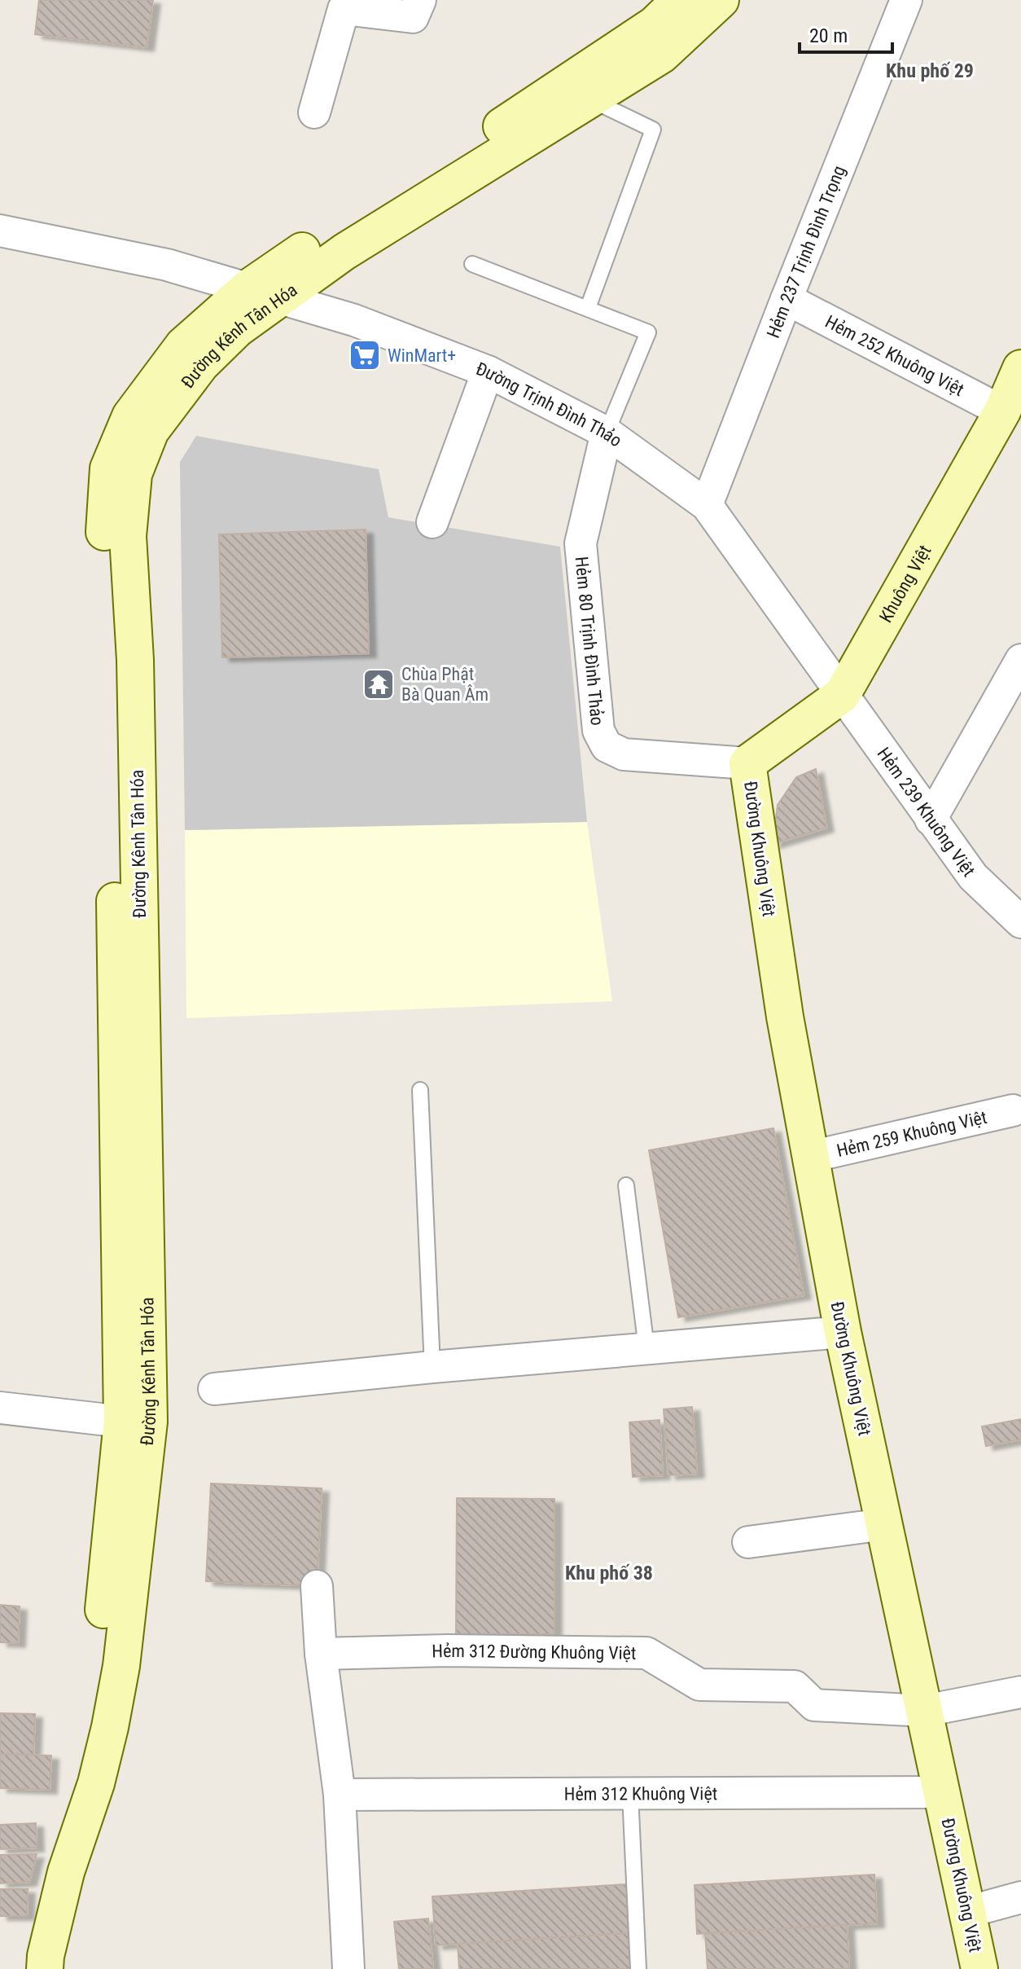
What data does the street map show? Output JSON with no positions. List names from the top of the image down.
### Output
{
  "streets": {
    "street": [
      "Hẻm 237 Trịnh Đình Trọng",
      "Đường Kênh Tân Hóa",
      "Hẻm 252 Khuông Việt",
      "Đường Trịnh Đình Thảo",
      "Khuông Việt",
      "Hẻm 80 Trịnh Đình Thảo",
      "Hẻm 239 Khuông Việt",
      "Đường Khuông Việt",
      "Hẻm 259 Khuông Việt",
      "Hẻm 312 Đường Khuông Việt",
      "Hẻm 312 Khuông Việt"
    ]
  },
  "crossings": [
    ["Hẻm 237 Trịnh Đình Trọng", "Hẻm 252 Khuông Việt"],
    ["Hẻm 237 Trịnh Đình Trọng", "Đường Trịnh Đình Thảo"],
    ["Đường Kênh Tân Hóa", "Đường Trịnh Đình Thảo"],
    ["Hẻm 252 Khuông Việt", "Khuông Việt"],
    ["Đường Trịnh Đình Thảo", "Khuông Việt"],
    ["Đường Trịnh Đình Thảo", "Hẻm 80 Trịnh Đình Thảo"],
    ["Đường Trịnh Đình Thảo", "Hẻm 239 Khuông Việt"],
    ["Khuông Việt", "Hẻm 80 Trịnh Đình Thảo"],
    ["Khuông Việt", "Hẻm 239 Khuông Việt"],
    ["Khuông Việt", "Đường Khuông Việt"],
    ["Hẻm 80 Trịnh Đình Thảo", "Đường Khuông Việt"],
    ["Đường Khuông Việt", "Hẻm 259 Khuông Việt"],
    ["Đường Khuông Việt", "Hẻm 312 Đường Khuông Việt"],
    ["Đường Khuông Việt", "Hẻm 312 Khuông Việt"]
  ],
  "districts": ["Khu phố 29", "Khu phố 38"],
  "places": {
    "supermarket": ["WinMart+"],
    "temple": ["Chùa Phật Bà Quan Âm"]
  },
  "scale_bar": "20 m"
}
